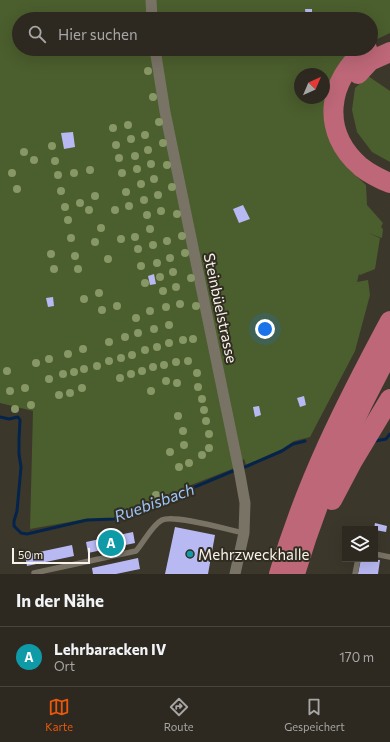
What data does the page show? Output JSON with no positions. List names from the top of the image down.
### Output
{
  "streets": {
    "street": ["Steinbüelstrasse"]
  },
  "water": ["Ruebisbach"],
  "places": ["Mehrzweckhalle"],
  "scale_bar": "50 m",
  "north": "top right",
  "page": {
    "search": "Hier suchen",
    "pins": "A",
    "scale": "50 m",
    "heading": "In der Nähe",
    "list": [
      {
        "mark": "A",
        "name": "Lehrbaracken IV",
        "note": "Ort",
        "value": "170 m"
      }
    ],
    "nav": ["Karte", "Route", "Gespeichert"]
  }
}
